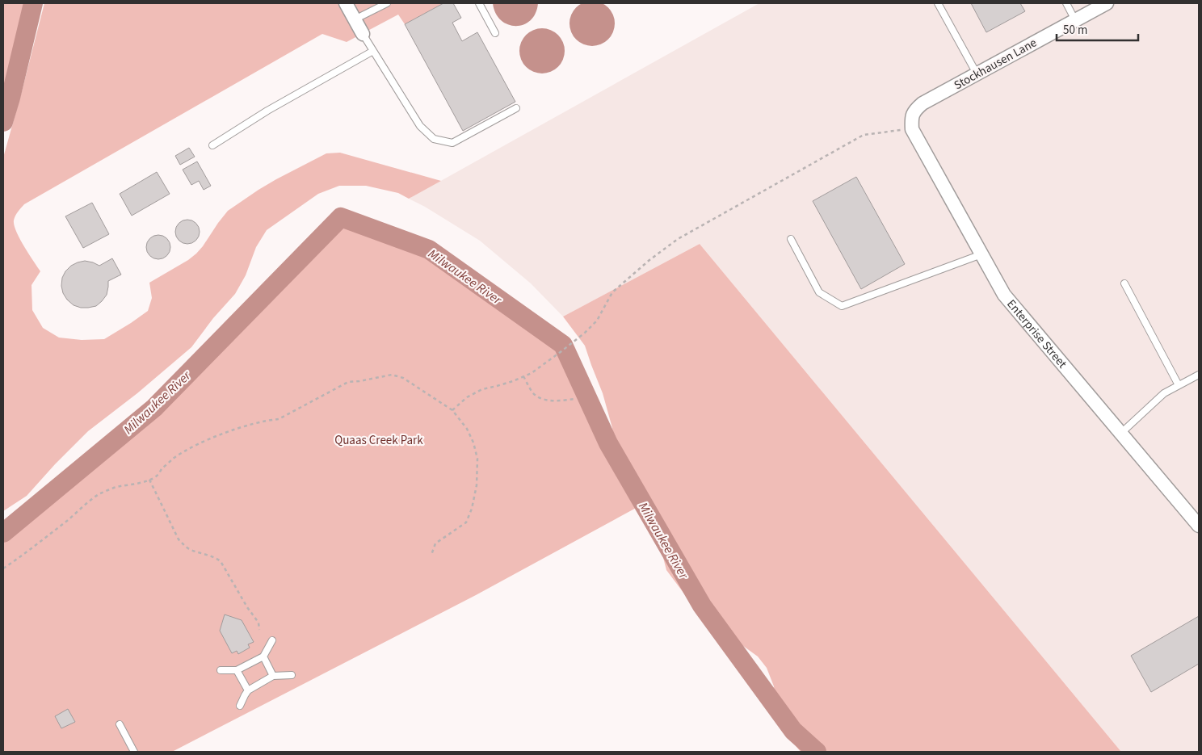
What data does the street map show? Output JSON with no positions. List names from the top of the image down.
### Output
{
  "streets": {
    "street": ["Stockhausen Lane", "Enterprise Street"]
  },
  "crossings": [
    ["Stockhausen Lane", "Enterprise Street"]
  ],
  "water": ["Milwaukee River"],
  "parks": ["Quaas Creek Park"],
  "scale_bar": "50 m"
}
